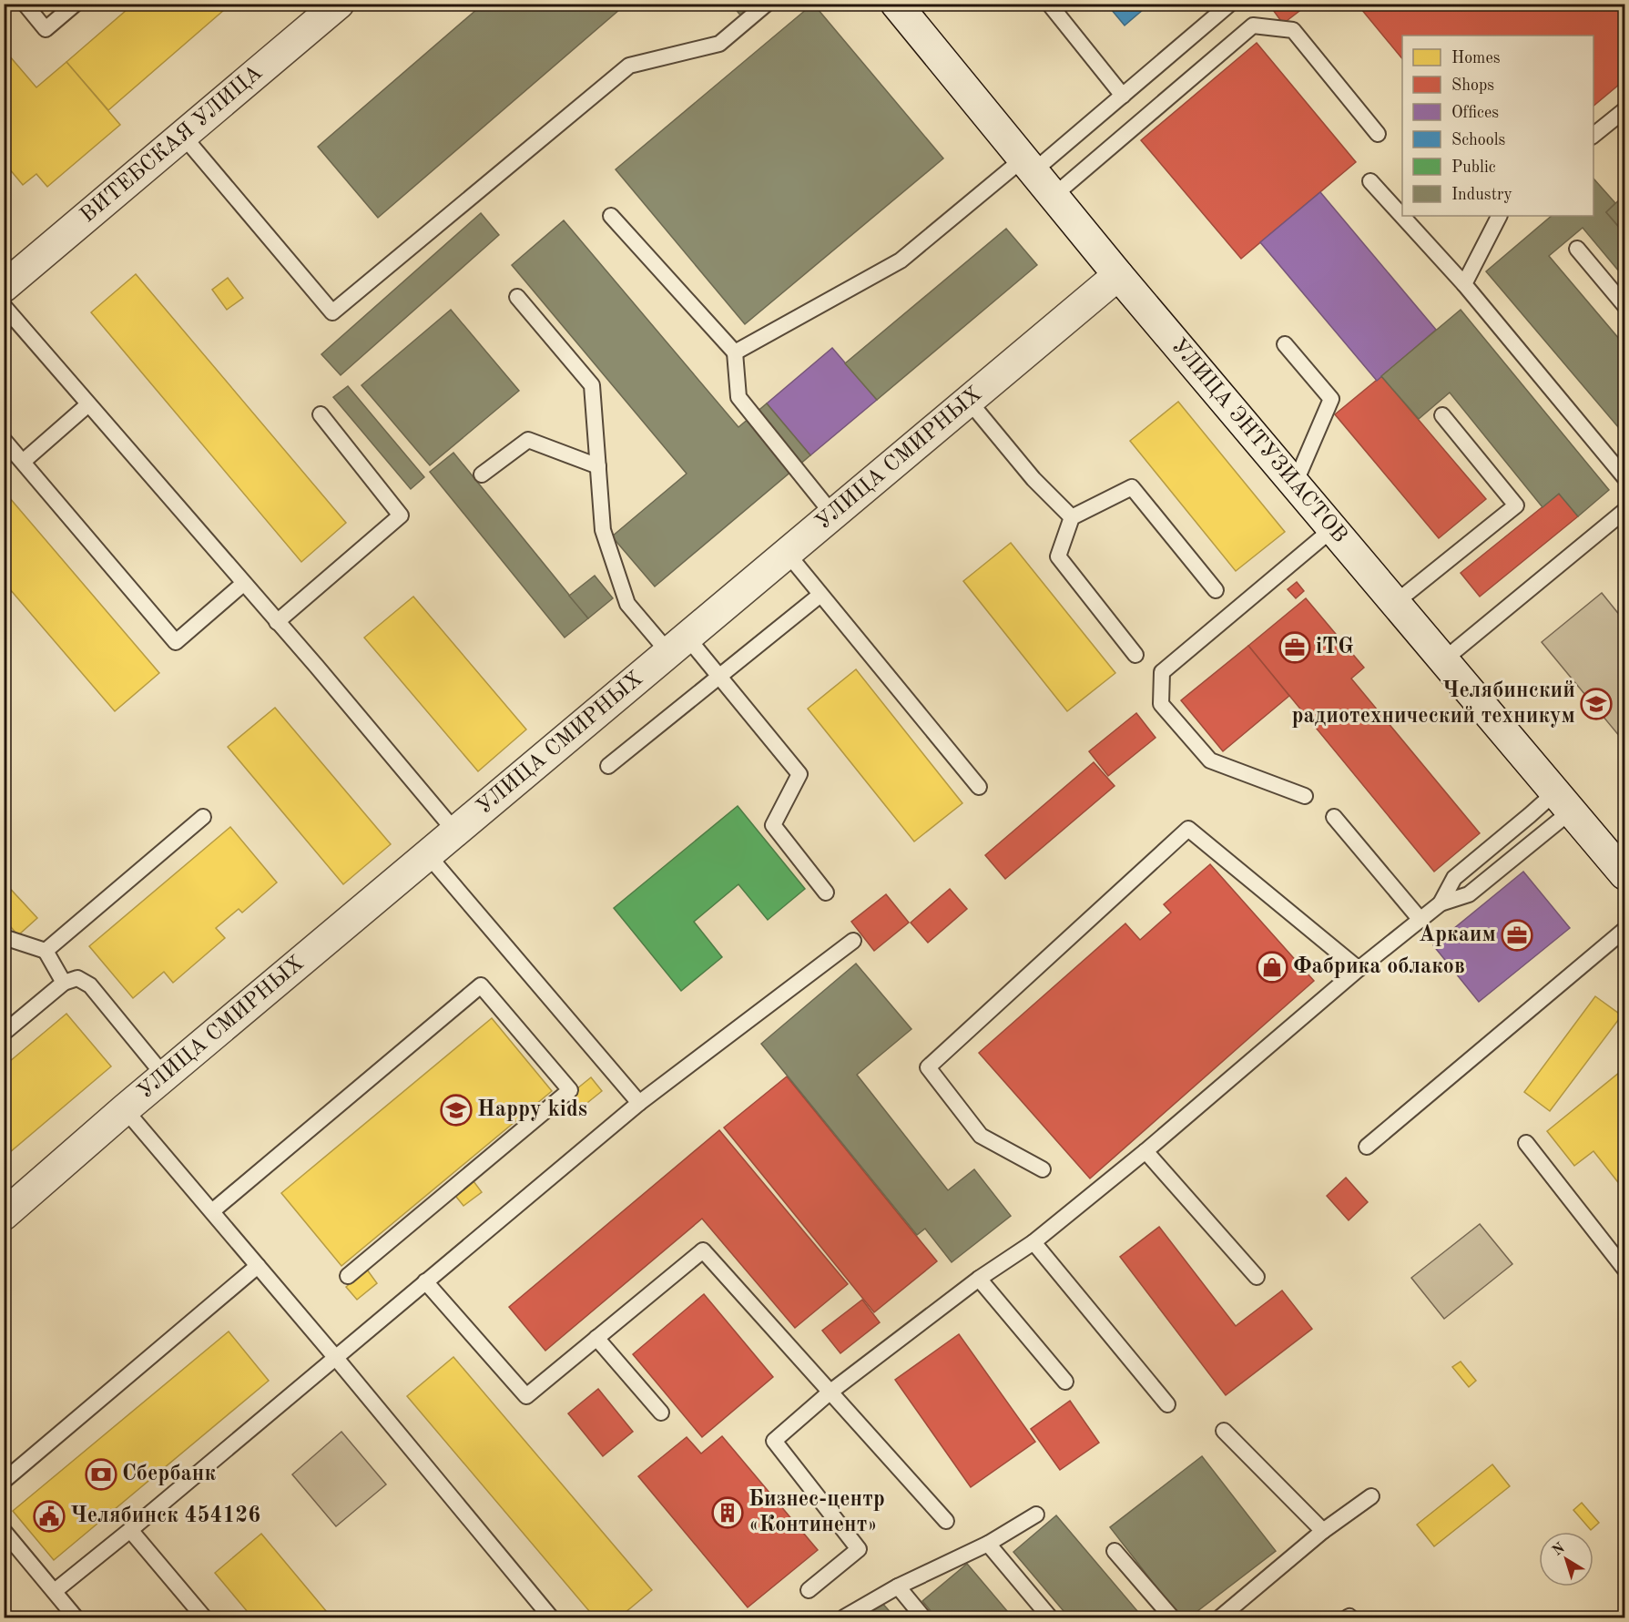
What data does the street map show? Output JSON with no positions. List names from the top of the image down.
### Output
{
  "streets": {
    "street": ["ВИТЕБСКАЯ УЛИЦА", "УЛИЦА ЭНТУЗИАСТОВ", "УЛИЦА СМИРНЫХ"]
  },
  "crossings": [
    ["УЛИЦА ЭНТУЗИАСТОВ", "УЛИЦА СМИРНЫХ"]
  ],
  "places": {
    "office": ["iTG", "Аркаим"],
    "school or university": ["Челябинский радиотехнический техникум", "Happy kids"],
    "shop": ["Фабрика облаков"],
    "bank": ["Сбербанк"],
    "building": ["Бизнес-центр «Континент»"],
    "public building": ["Челябинск 454126"]
  },
  "legend": [
    "Homes",
    "Shops",
    "Offices",
    "Schools",
    "Public",
    "Industry"
  ],
  "north": "top left"
}
